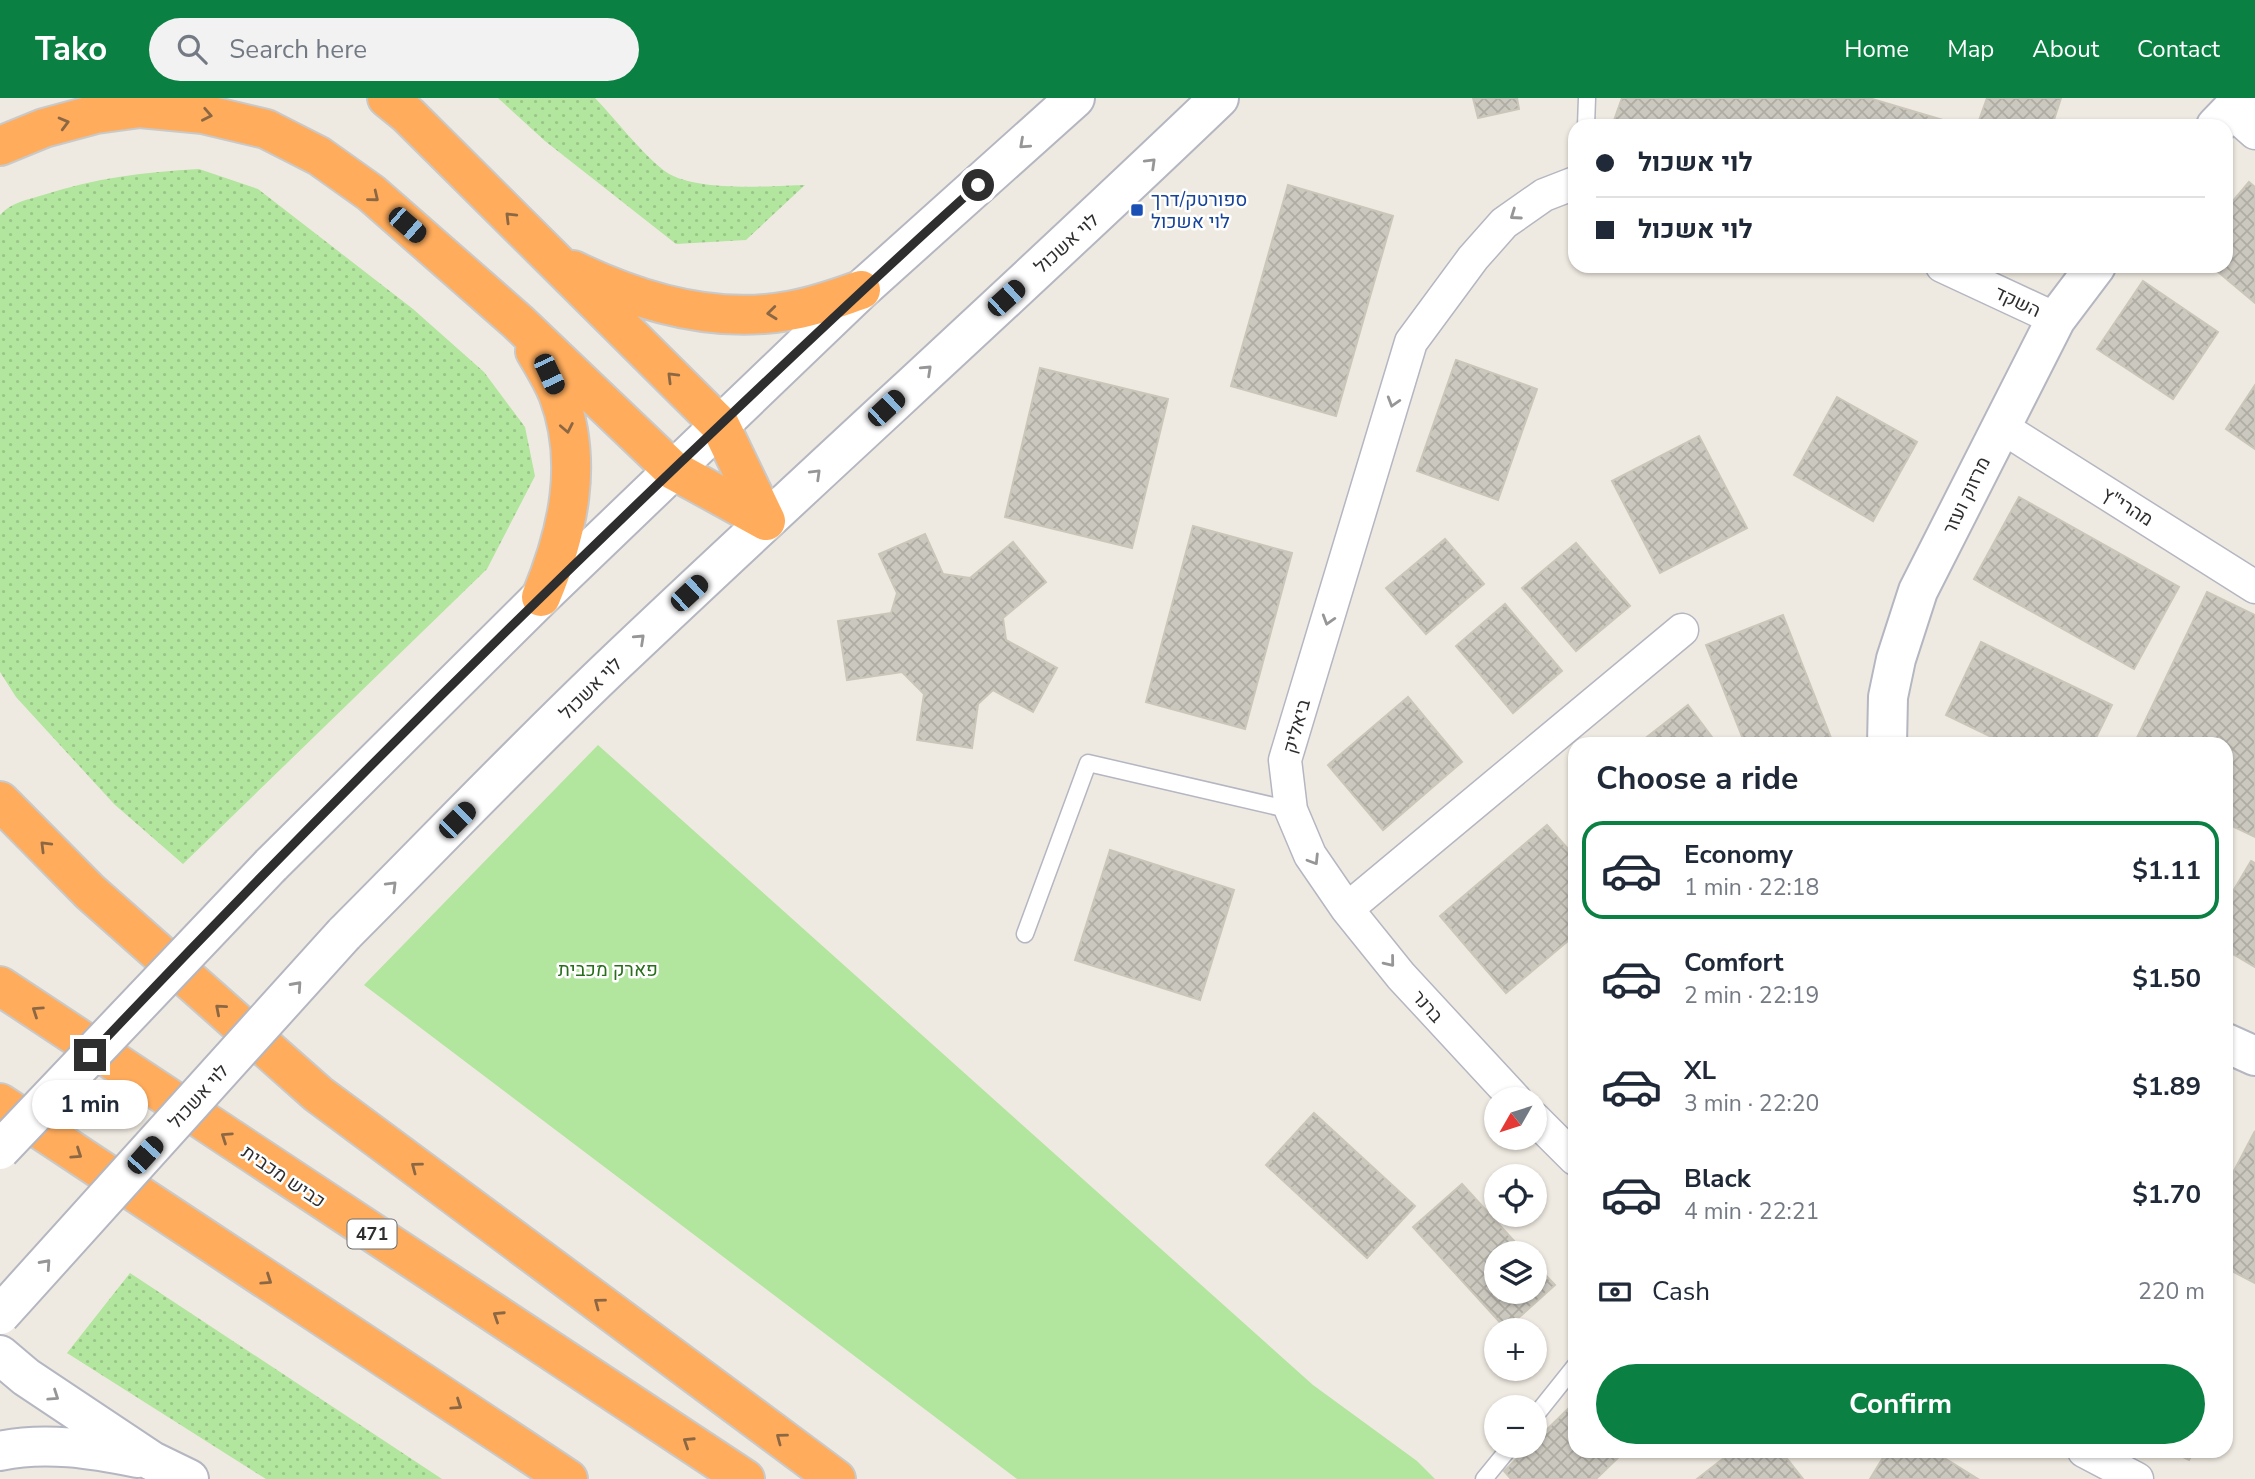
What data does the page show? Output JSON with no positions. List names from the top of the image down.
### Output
{
  "streets": {
    "highway": ["כביש מכבית", "471"],
    "main road": ["לוי אשכול", "מרזוק ועזר"],
    "street": [
      "השקד",
      "מהרי\"ץ",
      "ביאליק",
      "ברנר"
    ]
  },
  "crossings": [
    ["השקד", "מרזוק ועזר"],
    ["מרזוק ועזר", "מהרי\"ץ"],
    ["ביאליק", "ברנר"]
  ],
  "one_way": ["ביאליק", "ברנר"],
  "parks": ["פארק מכבית"],
  "places": {
    "transit": ["ספורטק/דרך לוי אשכול"]
  },
  "north": "bottom left",
  "page": {
    "header": "Tako",
    "search": "Search here",
    "nav": [
      "Home",
      "Map",
      "About",
      "Contact"
    ],
    "banner": ["לוי אשכול", "לוי אשכול"],
    "heading": "Choose a ride",
    "list": [
      {
        "name": "Economy",
        "note": "1 min · 22:18",
        "value": "$1.11"
      },
      {
        "name": "Comfort",
        "note": "2 min · 22:19",
        "value": "$1.50"
      },
      {
        "name": "XL",
        "note": "3 min · 22:20",
        "value": "$1.89"
      },
      {
        "name": "Black",
        "note": "4 min · 22:21",
        "value": "$1.70"
      }
    ],
    "bubble": "1 min",
    "map_buttons": ["+", "−"],
    "pay": ["Cash", "220 m"],
    "buttons": "Confirm"
  }
}
